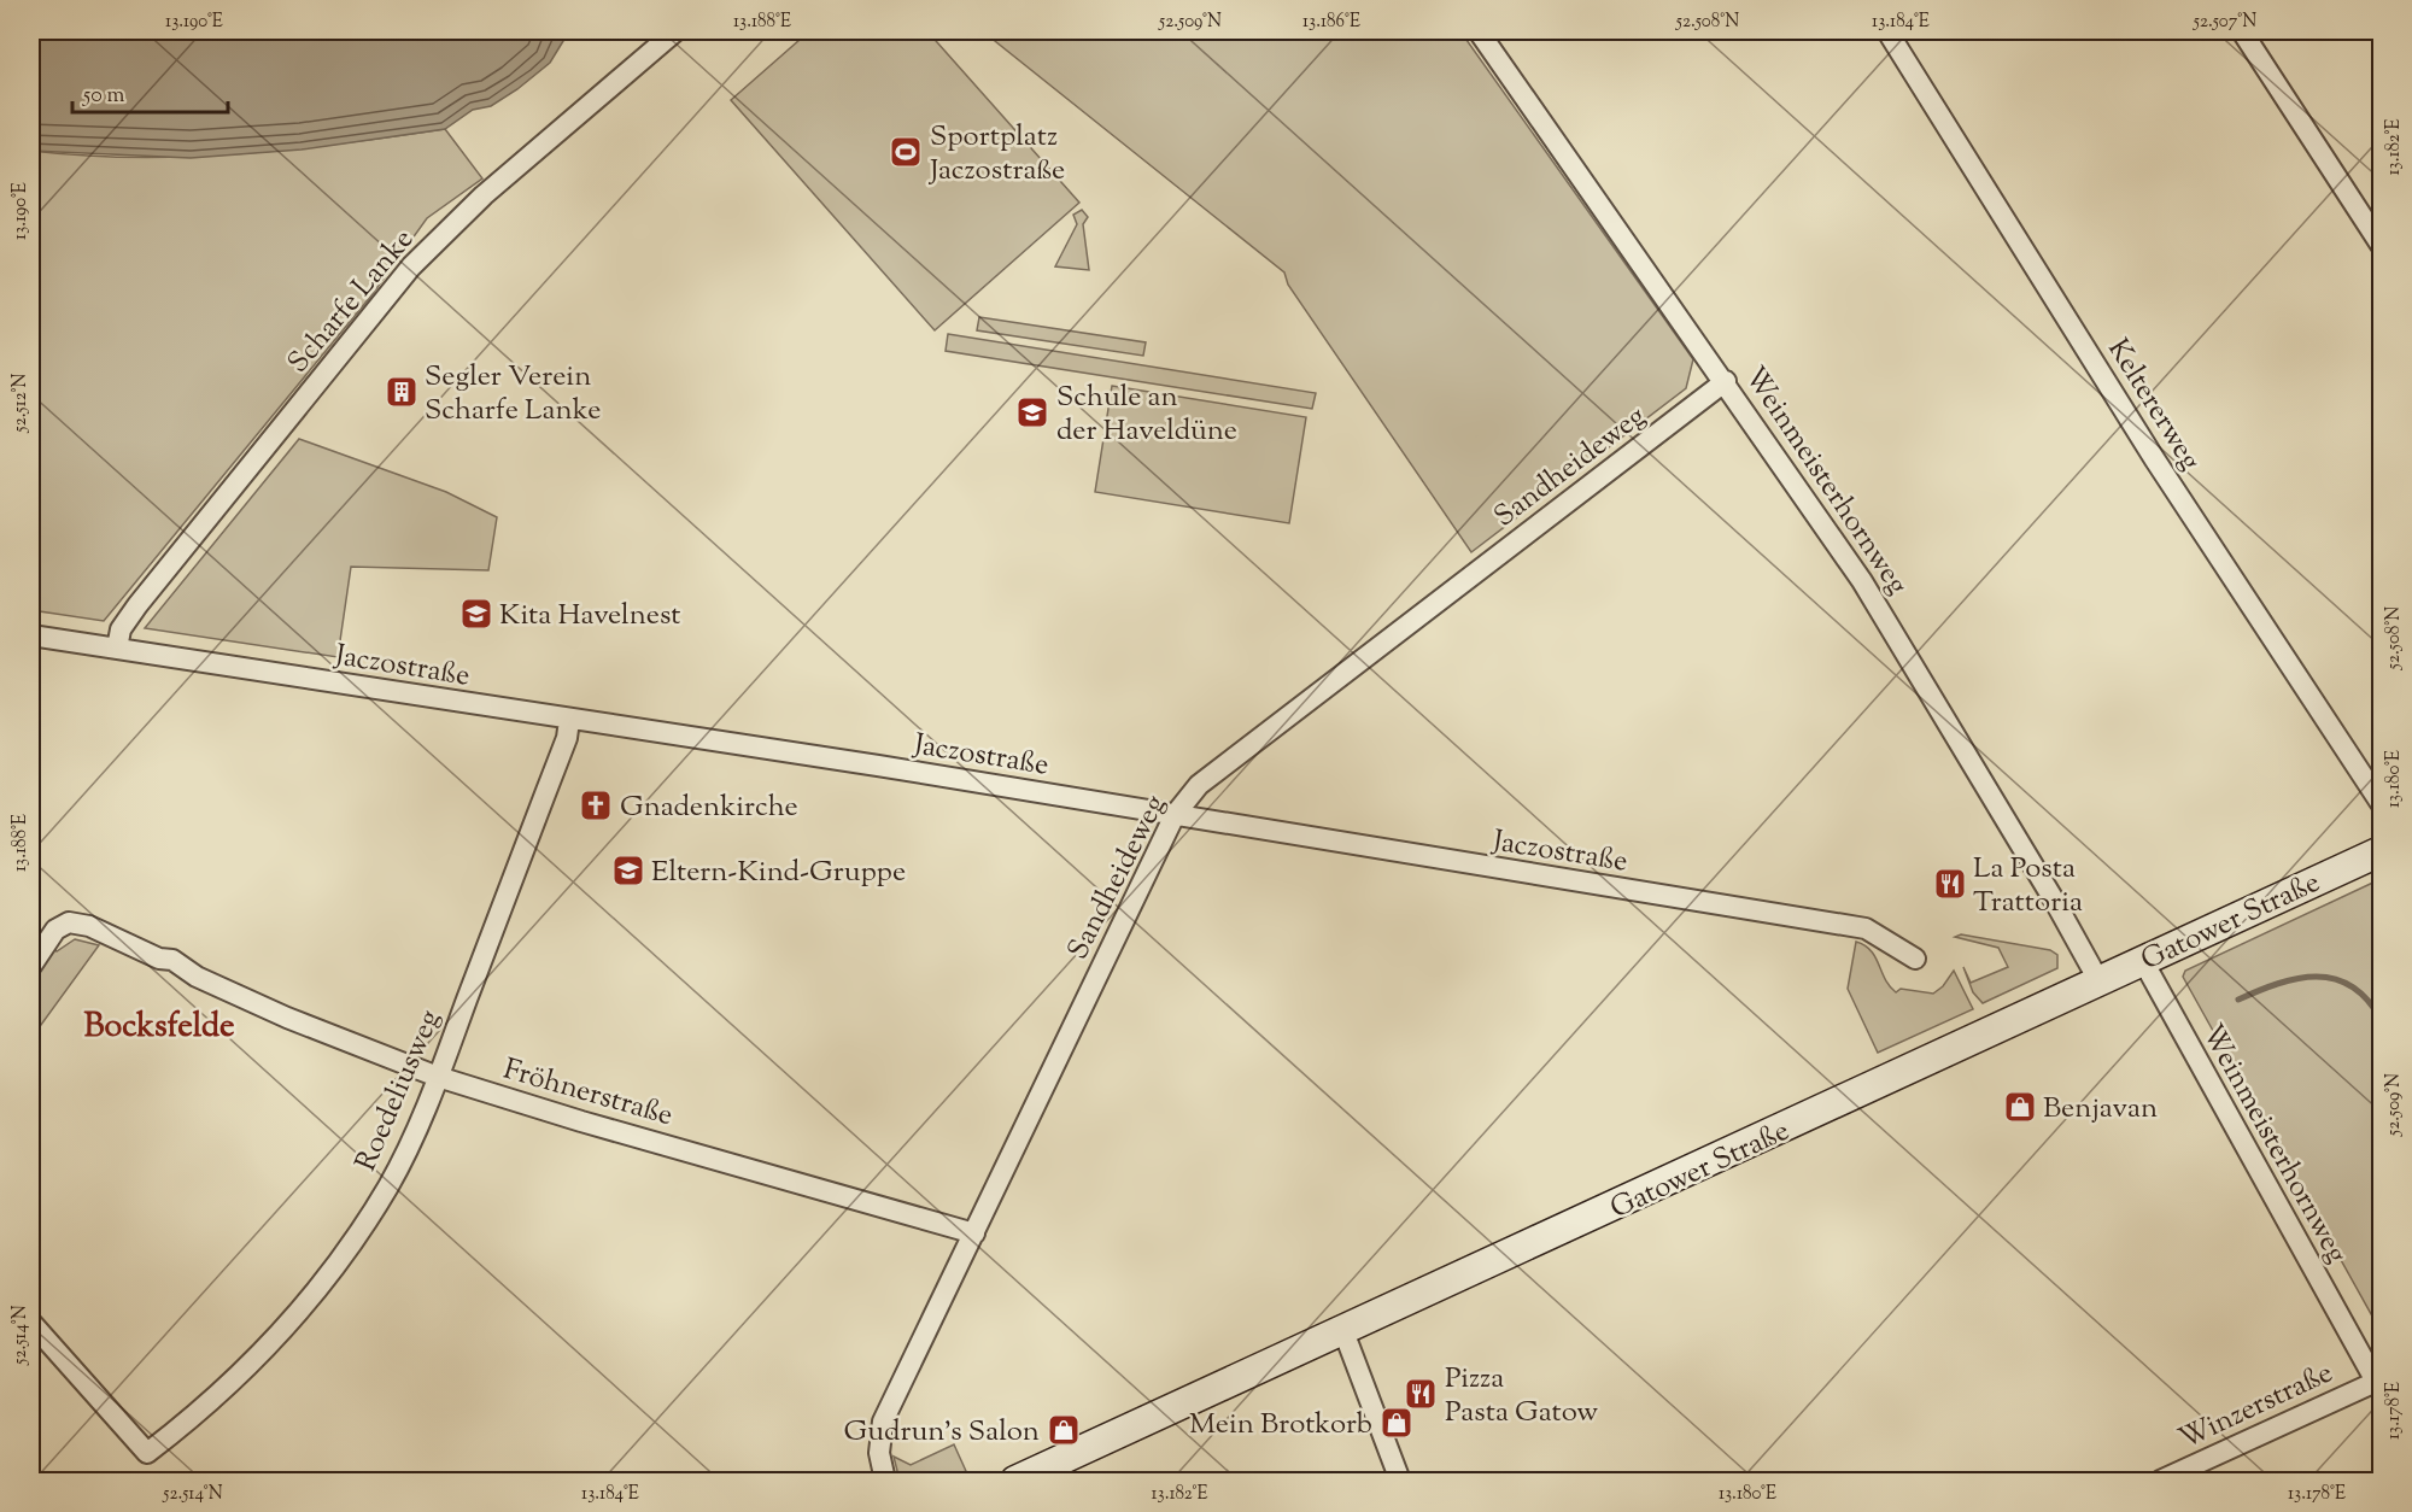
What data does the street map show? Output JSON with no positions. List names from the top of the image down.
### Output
{
  "streets": {
    "main road": ["Gatower Straße"],
    "street": [
      "Scharfe Lanke",
      "Keltererweg",
      "Sandheideweg",
      "Weinmeisterhornweg",
      "Jaczostraße",
      "Roedeliusweg",
      "Fröhnerstraße",
      "Winzerstraße"
    ]
  },
  "crossings": [
    ["Scharfe Lanke", "Jaczostraße"],
    ["Sandheideweg", "Weinmeisterhornweg"],
    ["Sandheideweg", "Jaczostraße"],
    ["Sandheideweg", "Fröhnerstraße"],
    ["Weinmeisterhornweg", "Gatower Straße"],
    ["Weinmeisterhornweg", "Winzerstraße"],
    ["Jaczostraße", "Roedeliusweg"],
    ["Roedeliusweg", "Fröhnerstraße"]
  ],
  "districts": ["Bocksfelde"],
  "places": {
    "sports": ["Sportplatz Jaczostraße"],
    "building": ["Segler Verein Scharfe Lanke"],
    "school or university": ["Schule an der Haveldüne", "Kita Havelnest", "Eltern-Kind-Gruppe"],
    "church": ["Gnadenkirche"],
    "restaurant": ["La Posta Trattoria", "Pizza Pasta Gatow"],
    "shop": ["Benjavan", "Mein Brotkorb", "Gudrun's Salon"]
  },
  "scale_bar": "50 m",
  "coordinates": [
    "13.190°E",
    "13.188°E",
    "52.509°N",
    "13.186°E",
    "52.508°N",
    "13.184°E",
    "52.507°N",
    "13.182°E",
    "52.512°N",
    "13.180°E",
    "52.514°N",
    "13.178°E"
  ]
}
